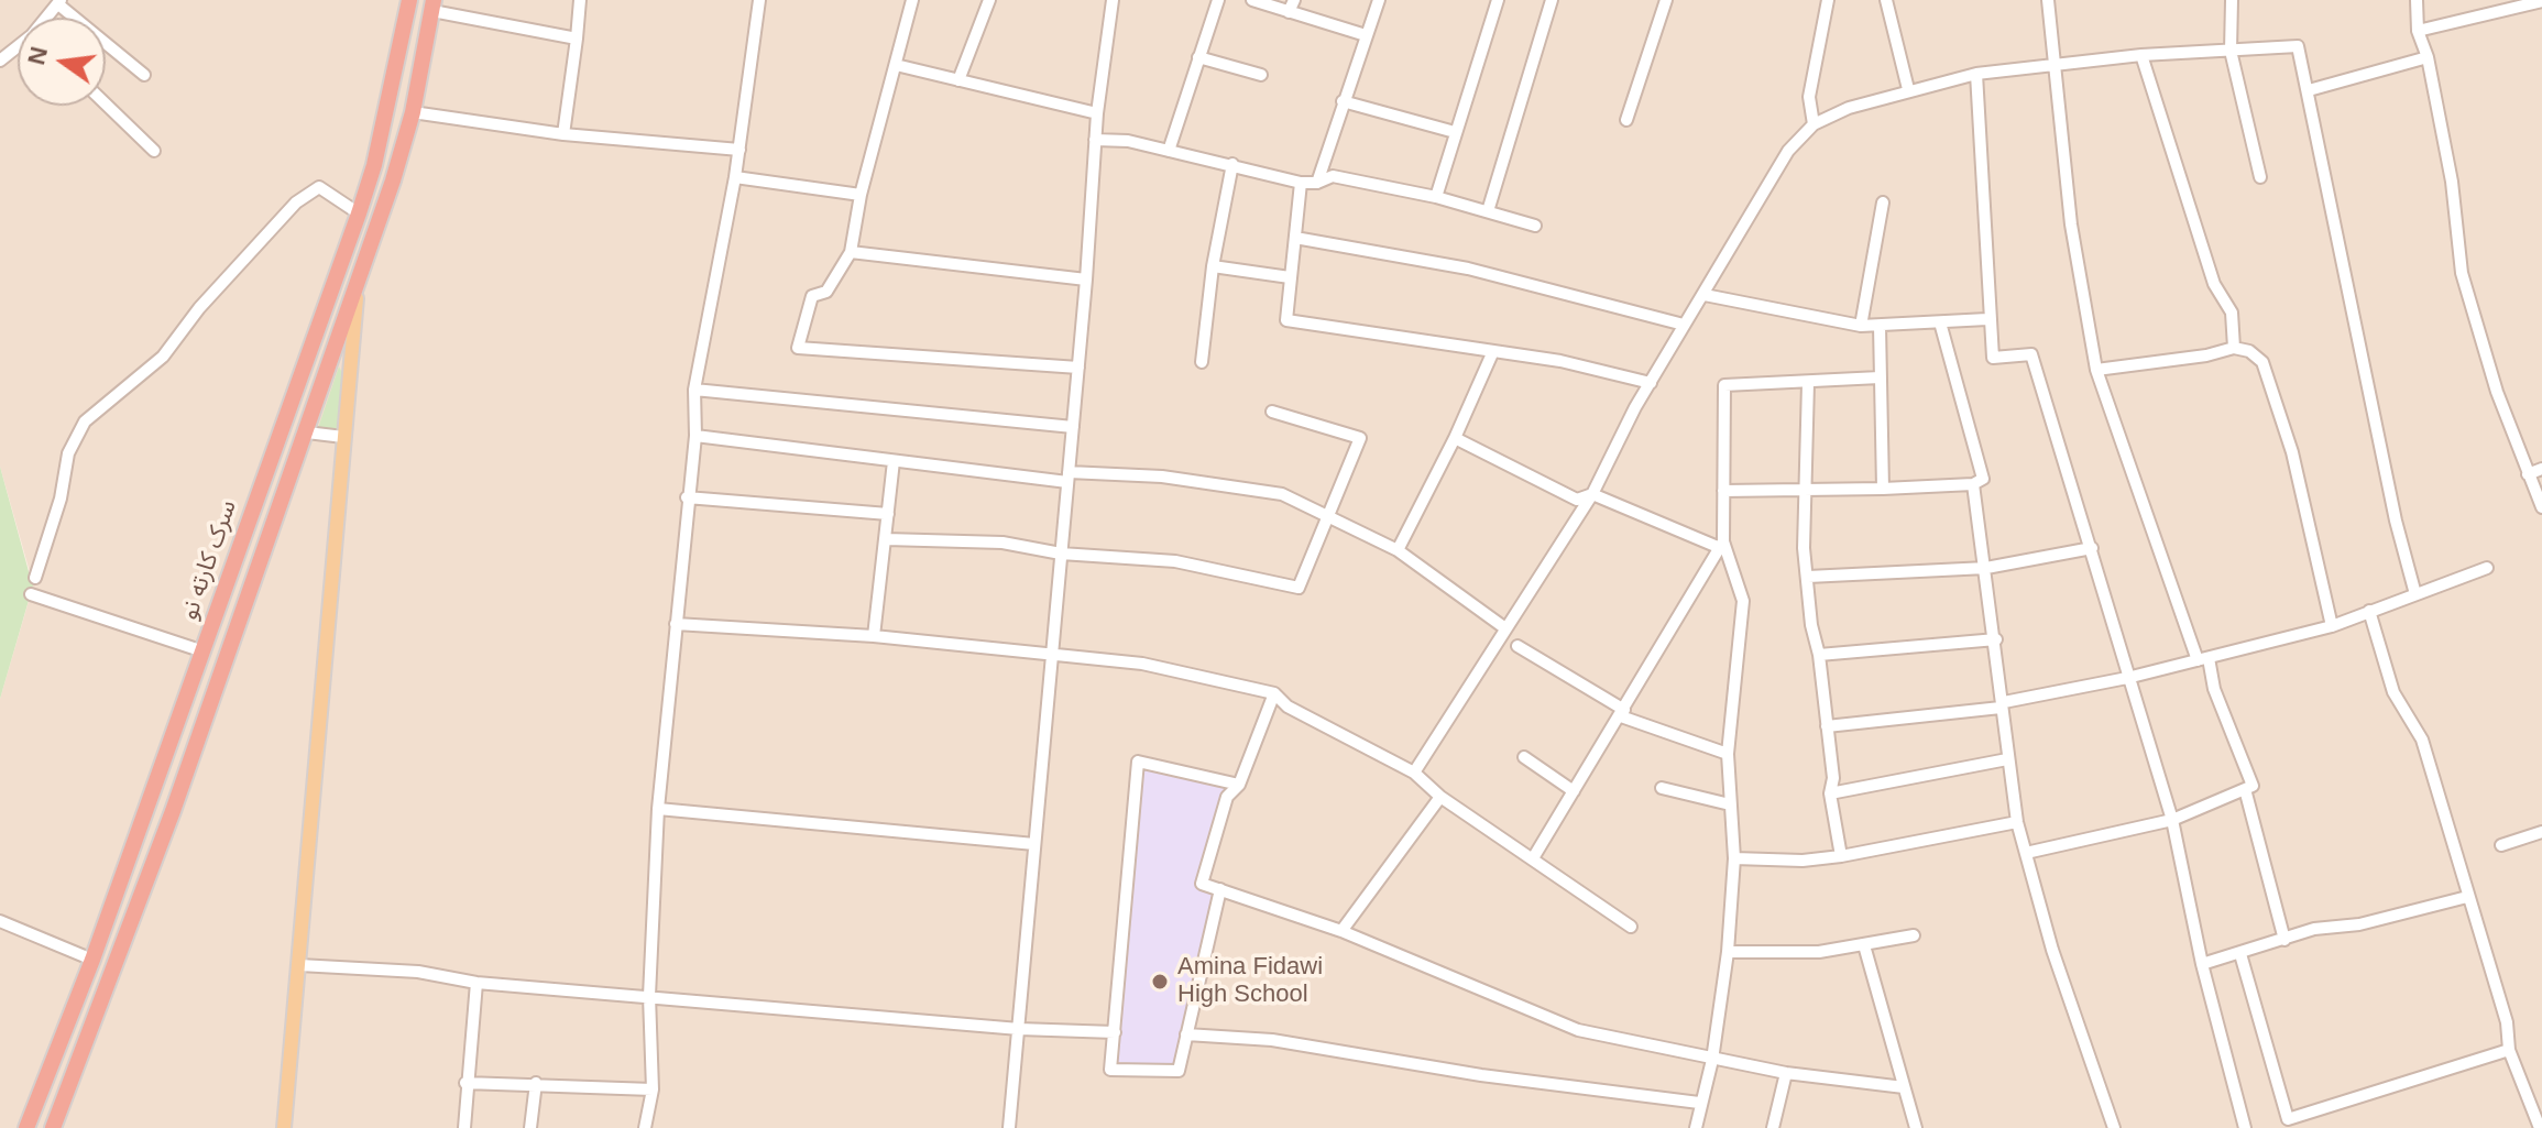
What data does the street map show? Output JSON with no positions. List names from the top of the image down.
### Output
{
  "streets": {
    "highway": ["سرک کارته نو"]
  },
  "places": ["Amina Fidawi High School"],
  "north": "left"
}
